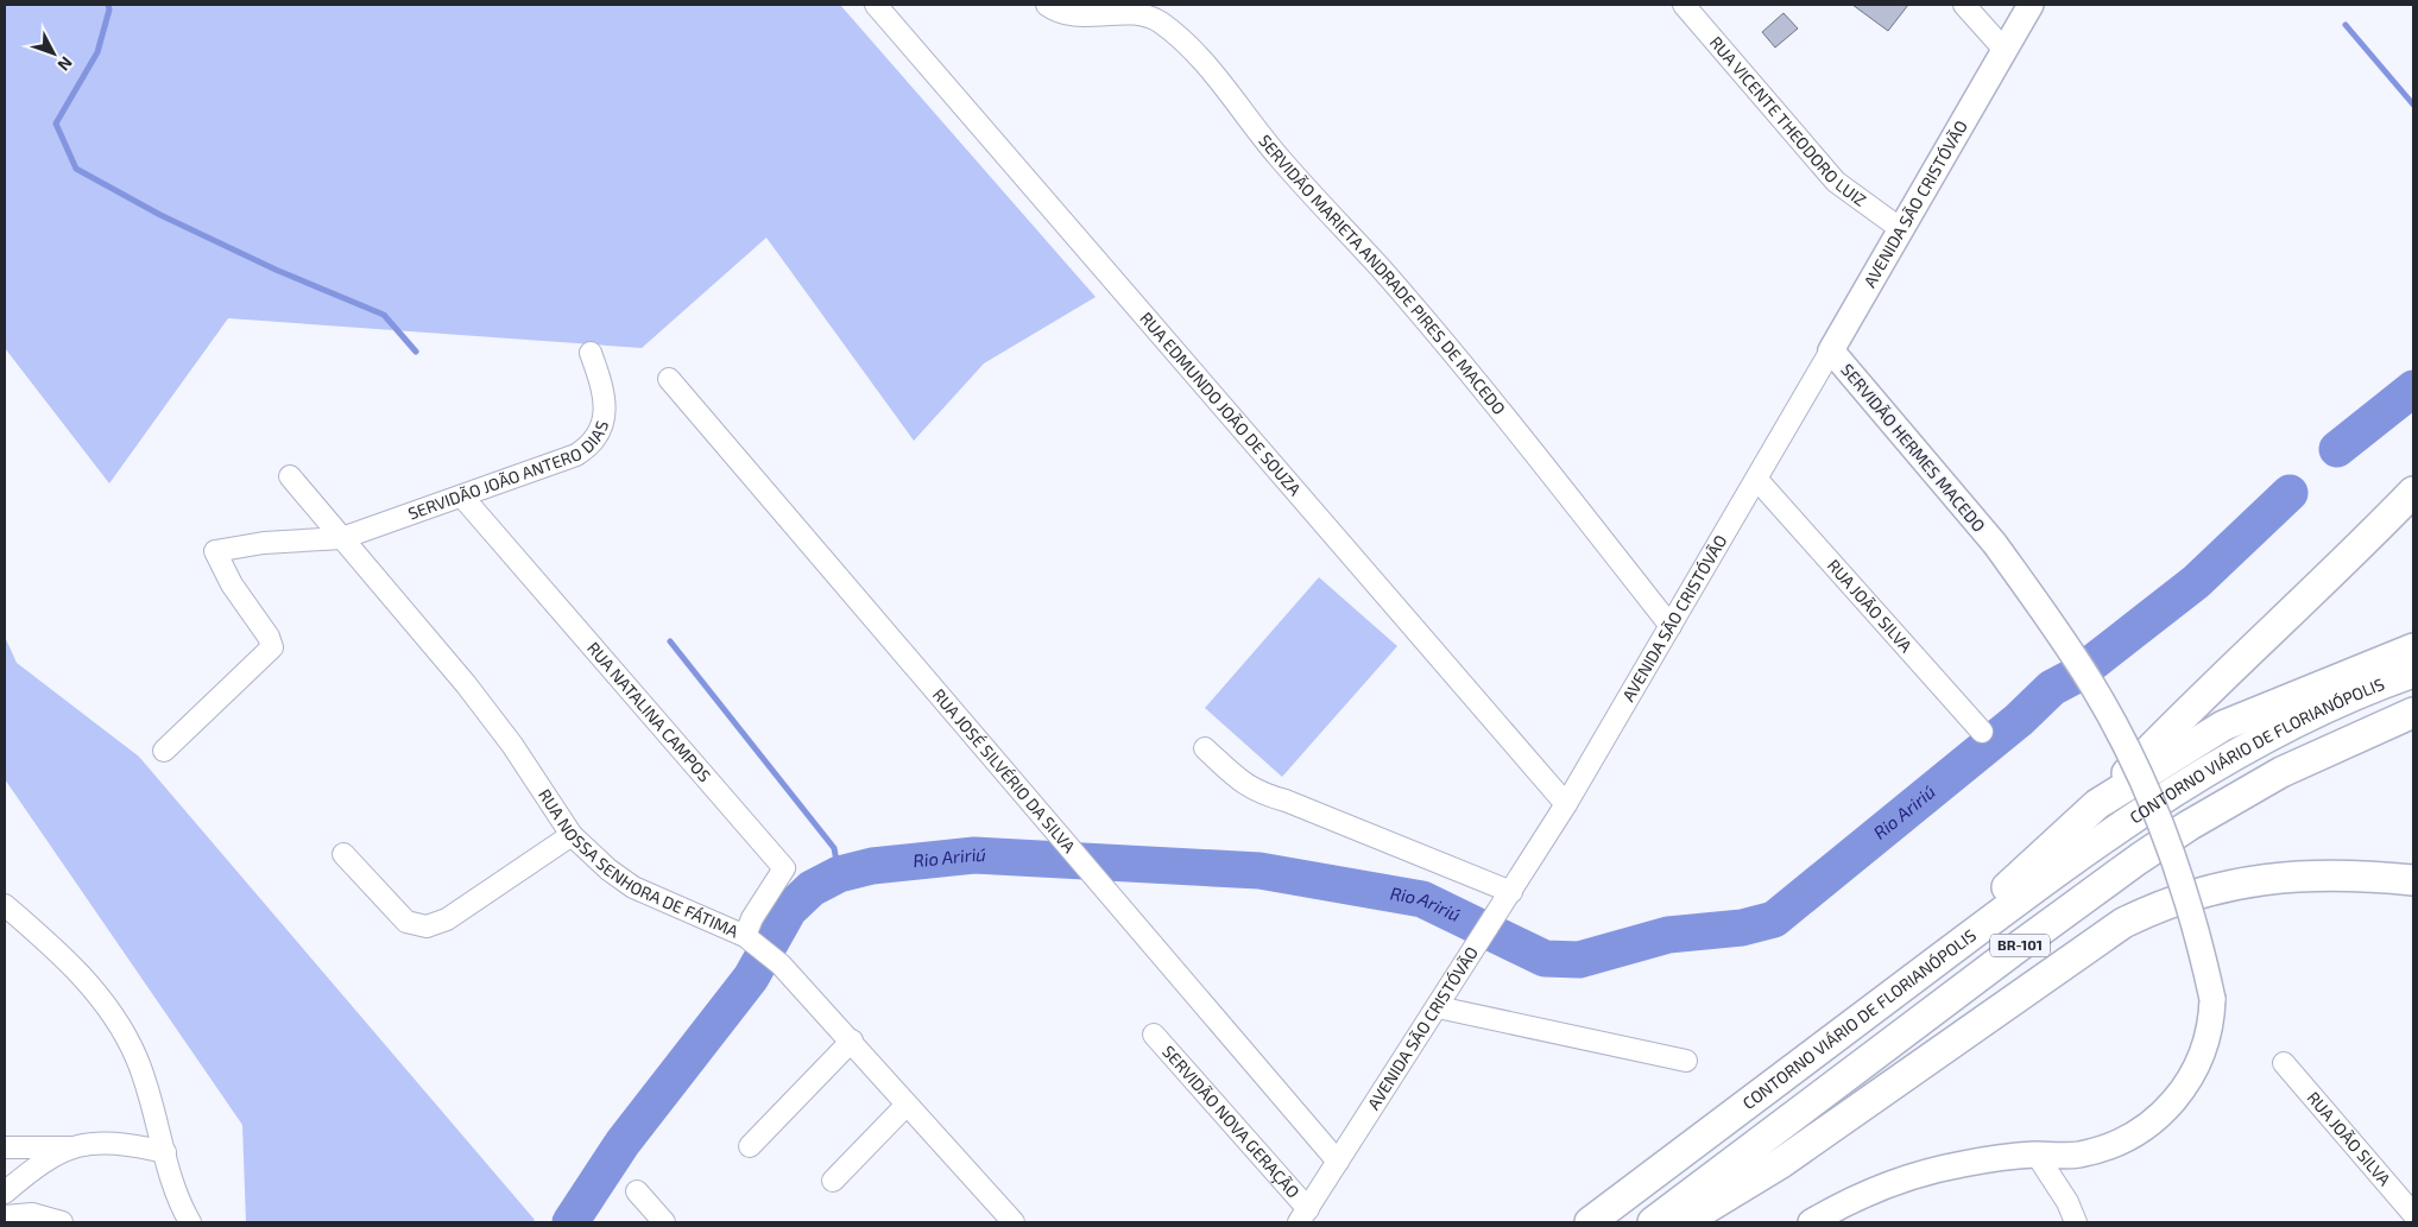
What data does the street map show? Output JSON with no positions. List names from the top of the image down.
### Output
{
  "streets": {
    "highway": ["CONTORNO VIÁRIO DE FLORIANÓPOLIS", "BR-101"],
    "main road": ["AVENIDA SÃO CRISTÓVÃO", "SERVIDÃO HERMES MACEDO"],
    "street": [
      "RUA VICENTE THEODORO LUIZ",
      "SERVIDÃO MARIETA ANDRADE PIRES DE MACEDO",
      "RUA EDMUNDO JOÃO DE SOUZA",
      "SERVIDÃO JOÃO ANTERO DIAS",
      "RUA JOÃO SILVA",
      "RUA NATALINA CAMPOS",
      "RUA JOSÉ SILVÉRIO DA SILVA",
      "RUA NOSSA SENHORA DE FÁTIMA",
      "SERVIDÃO NOVA GERAÇÃO"
    ]
  },
  "crossings": [
    ["RUA VICENTE THEODORO LUIZ", "AVENIDA SÃO CRISTÓVÃO"],
    ["AVENIDA SÃO CRISTÓVÃO", "SERVIDÃO MARIETA ANDRADE PIRES DE MACEDO"],
    ["AVENIDA SÃO CRISTÓVÃO", "RUA EDMUNDO JOÃO DE SOUZA"],
    ["AVENIDA SÃO CRISTÓVÃO", "SERVIDÃO HERMES MACEDO"],
    ["AVENIDA SÃO CRISTÓVÃO", "RUA JOÃO SILVA"],
    ["AVENIDA SÃO CRISTÓVÃO", "RUA JOSÉ SILVÉRIO DA SILVA"],
    ["AVENIDA SÃO CRISTÓVÃO", "SERVIDÃO NOVA GERAÇÃO"],
    ["SERVIDÃO JOÃO ANTERO DIAS", "RUA NATALINA CAMPOS"],
    ["SERVIDÃO JOÃO ANTERO DIAS", "RUA NOSSA SENHORA DE FÁTIMA"],
    ["RUA NATALINA CAMPOS", "RUA NOSSA SENHORA DE FÁTIMA"],
    ["CONTORNO VIÁRIO DE FLORIANÓPOLIS", "BR-101"]
  ],
  "water": ["Rio Aririú"],
  "north": "bottom right"
}
